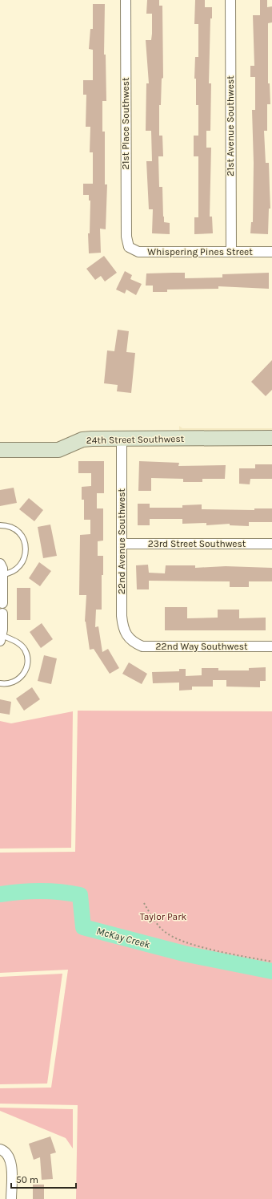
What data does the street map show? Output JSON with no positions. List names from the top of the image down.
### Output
{
  "streets": {
    "street": [
      "21st Place Southwest",
      "21st Avenue Southwest",
      "Whispering Pines Street",
      "24th Street Southwest",
      "22nd Avenue Southwest",
      "23rd Street Southwest",
      "22nd Way Southwest"
    ]
  },
  "crossings": [
    ["21st Place Southwest", "Whispering Pines Street"],
    ["21st Avenue Southwest", "Whispering Pines Street"],
    ["24th Street Southwest", "22nd Avenue Southwest"],
    ["22nd Avenue Southwest", "23rd Street Southwest"],
    ["22nd Avenue Southwest", "22nd Way Southwest"]
  ],
  "water": ["McKay Creek"],
  "parks": ["Taylor Park"],
  "scale_bar": "50 m"
}
